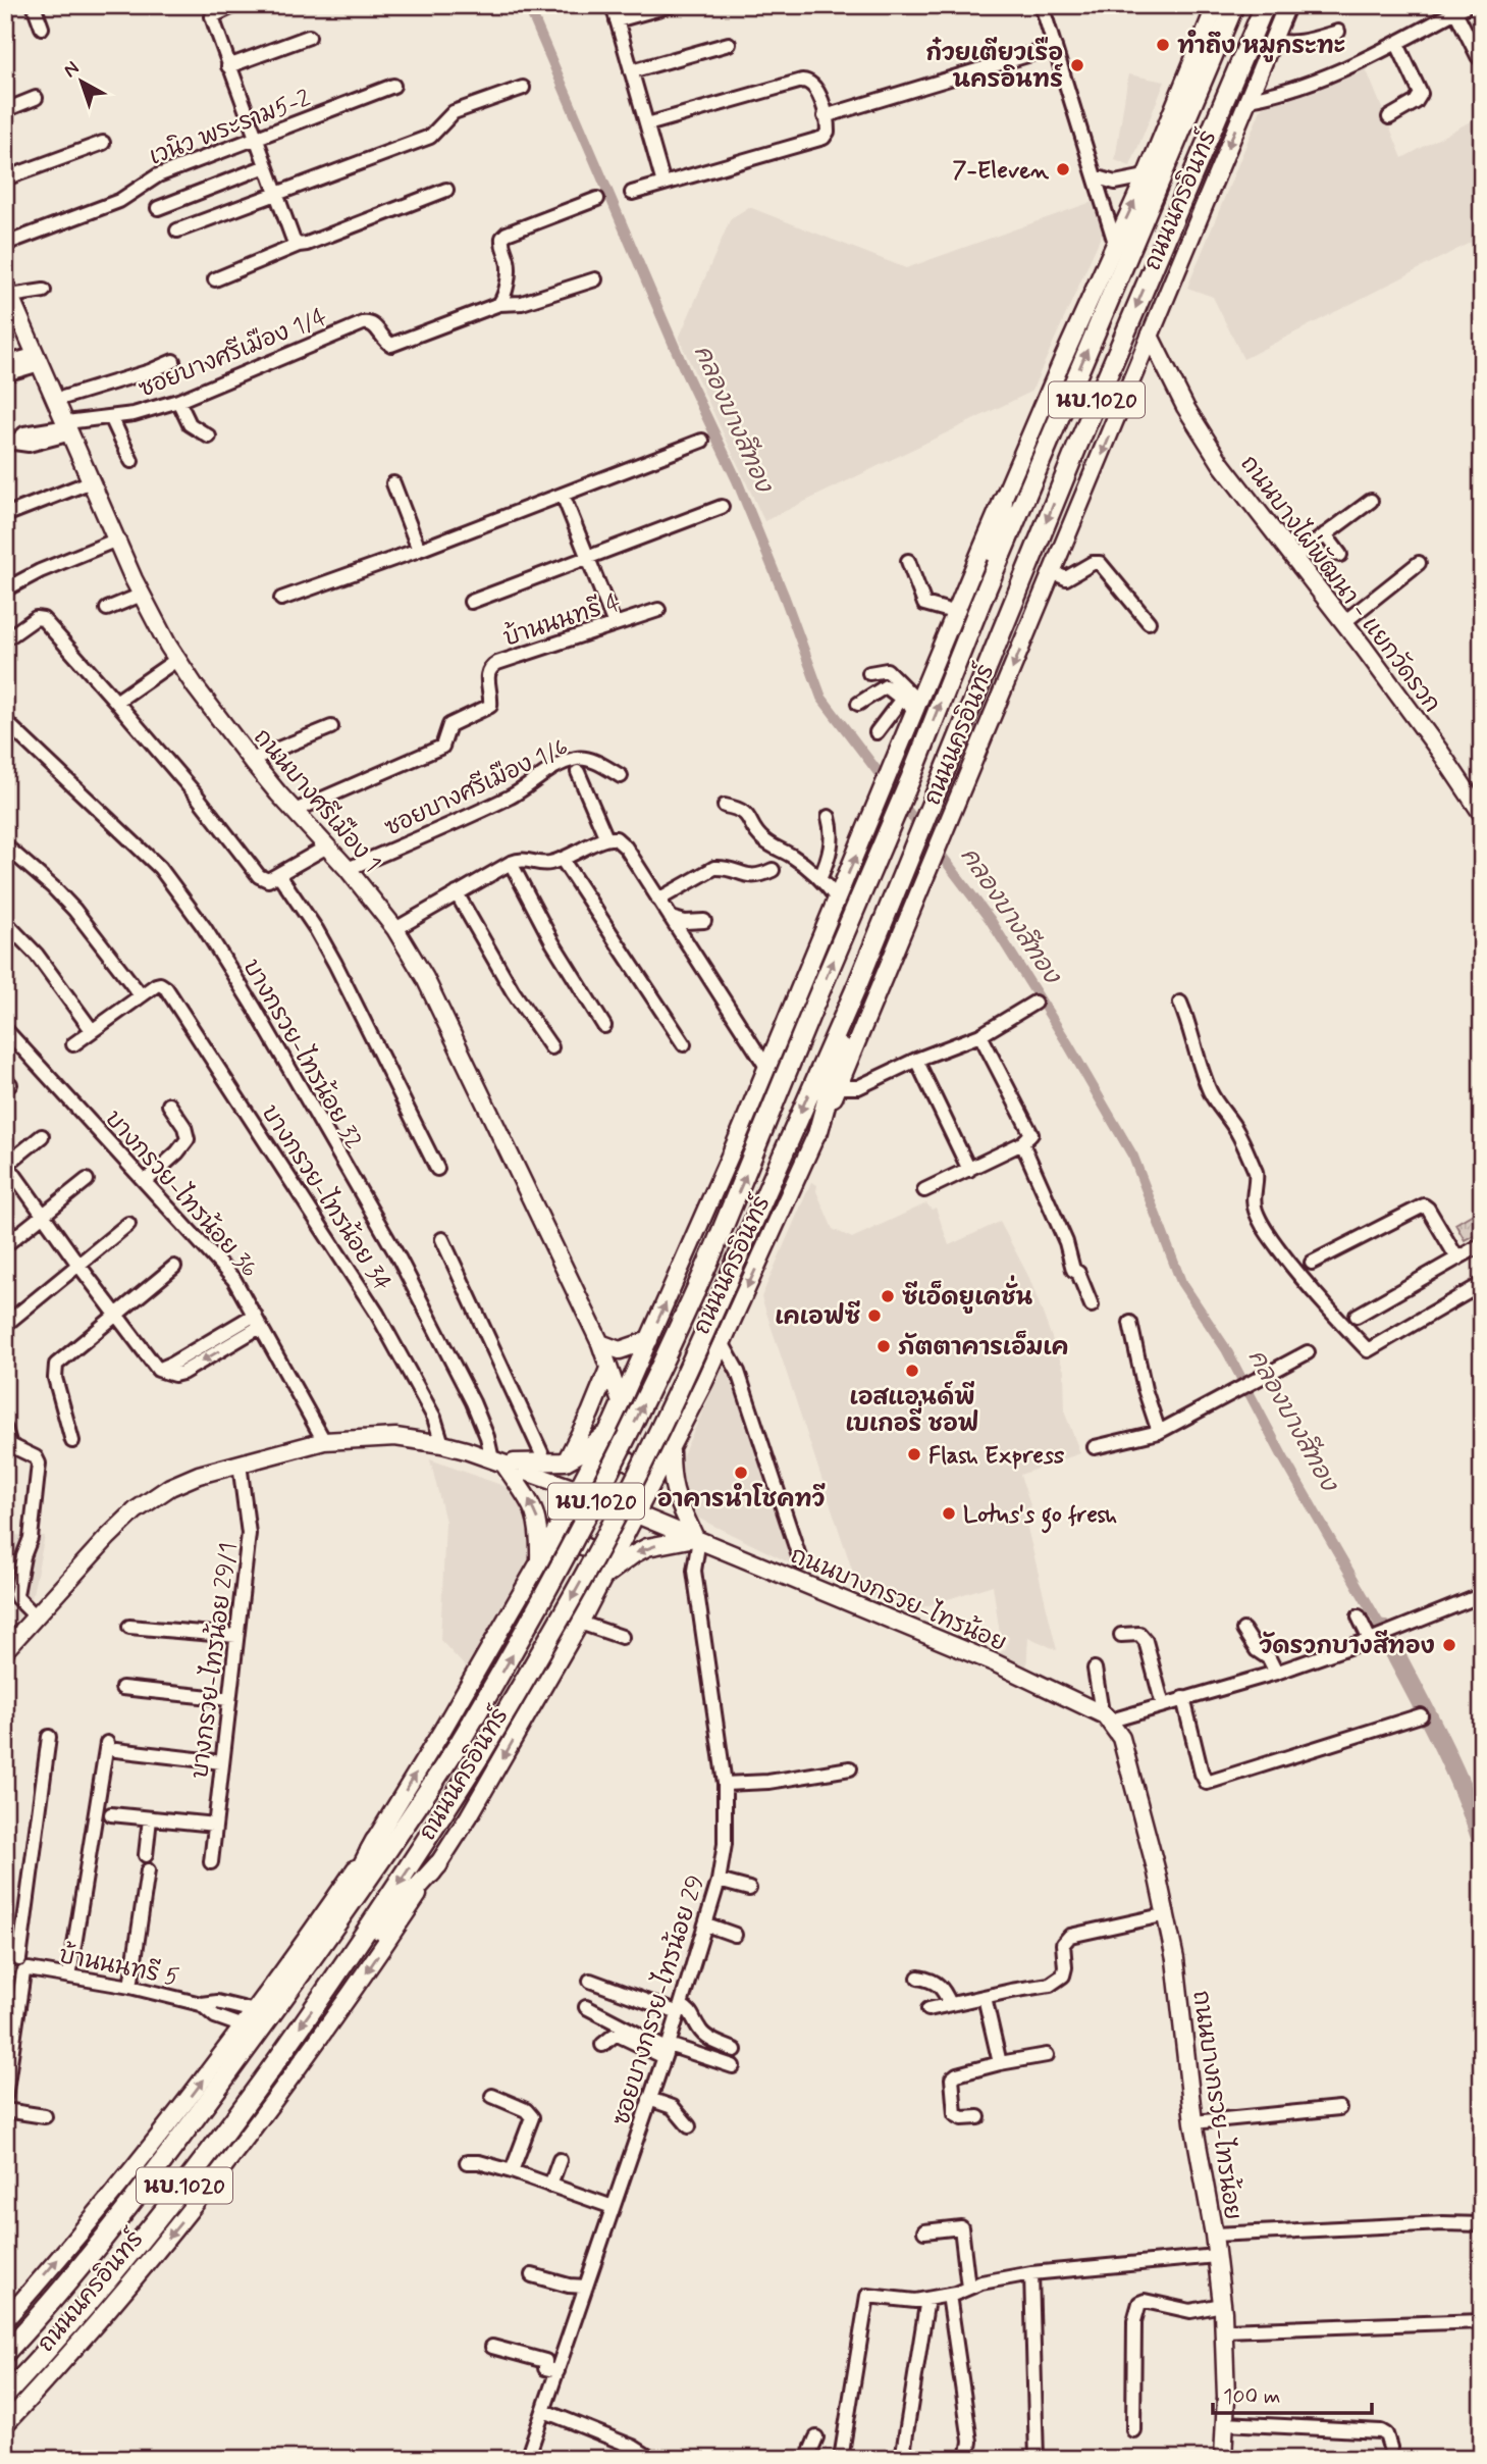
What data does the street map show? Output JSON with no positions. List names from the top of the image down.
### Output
{
  "streets": {
    "main road": [
      "ถนนนครอินทร์",
      "นบ.1020",
      "ถนนบางไผ่พัฒนา - แยกวัดรวก",
      "ถนนบางศรีเมือง 1",
      "ถนนบางกรวย-ไทรน้อย"
    ],
    "street": [
      "เวนิว พระราม5-2",
      "ซอยบางศรีเมือง 1/4",
      "บ้านนนทรี 4",
      "ซอยบางศรีเมือง 1/6",
      "บางกรวย-ไทรน้อย 32",
      "บางกรวย-ไทรน้อย 36",
      "บางกรวย-ไทรน้อย 34",
      "บางกรวย-ไทรน้อย 29/1",
      "บ้านนนทรี 5",
      "ซอยบางกรวย-ไทรน้อย 29"
    ]
  },
  "crossings": [
    ["ถนนนครอินทร์", "ถนนบางไผ่พัฒนา - แยกวัดรวก"],
    ["ถนนนครอินทร์", "ถนนบางศรีเมือง 1"],
    ["ถนนนครอินทร์", "ถนนบางกรวย-ไทรน้อย"],
    ["ถนนนครอินทร์", "บ้านนนทรี 5"],
    ["ซอยบางศรีเมือง 1/4", "ถนนบางศรีเมือง 1"],
    ["บ้านนนทรี 4", "ถนนบางศรีเมือง 1"],
    ["ซอยบางศรีเมือง 1/6", "ถนนบางศรีเมือง 1"],
    ["บางกรวย-ไทรน้อย 32", "ถนนบางกรวย-ไทรน้อย"],
    ["บางกรวย-ไทรน้อย 36", "ถนนบางกรวย-ไทรน้อย"],
    ["บางกรวย-ไทรน้อย 34", "ถนนบางกรวย-ไทรน้อย"],
    ["ถนนบางกรวย-ไทรน้อย", "บางกรวย-ไทรน้อย 29/1"],
    ["ถนนบางกรวย-ไทรน้อย", "ซอยบางกรวย-ไทรน้อย 29"]
  ],
  "water": ["คลองบางสีทอง"],
  "places": [
    "ทำถึง หมูกระทะ",
    "ก๋วยเตียวเรือ นครอินทร์",
    "7-Eleven",
    "ซีเอ็ดยูเคชั่น",
    "เคเอฟซี",
    "ภัตตาคารเอ็มเค",
    "เอสแอนด์พี เบเกอรี่ ชอฟ",
    "Flash Express",
    "อาคารนำโชคทวี",
    "Lotus's go fresh",
    "วัดรวกบางสีทอง"
  ],
  "scale_bar": "100 m",
  "north": "top left"
}
